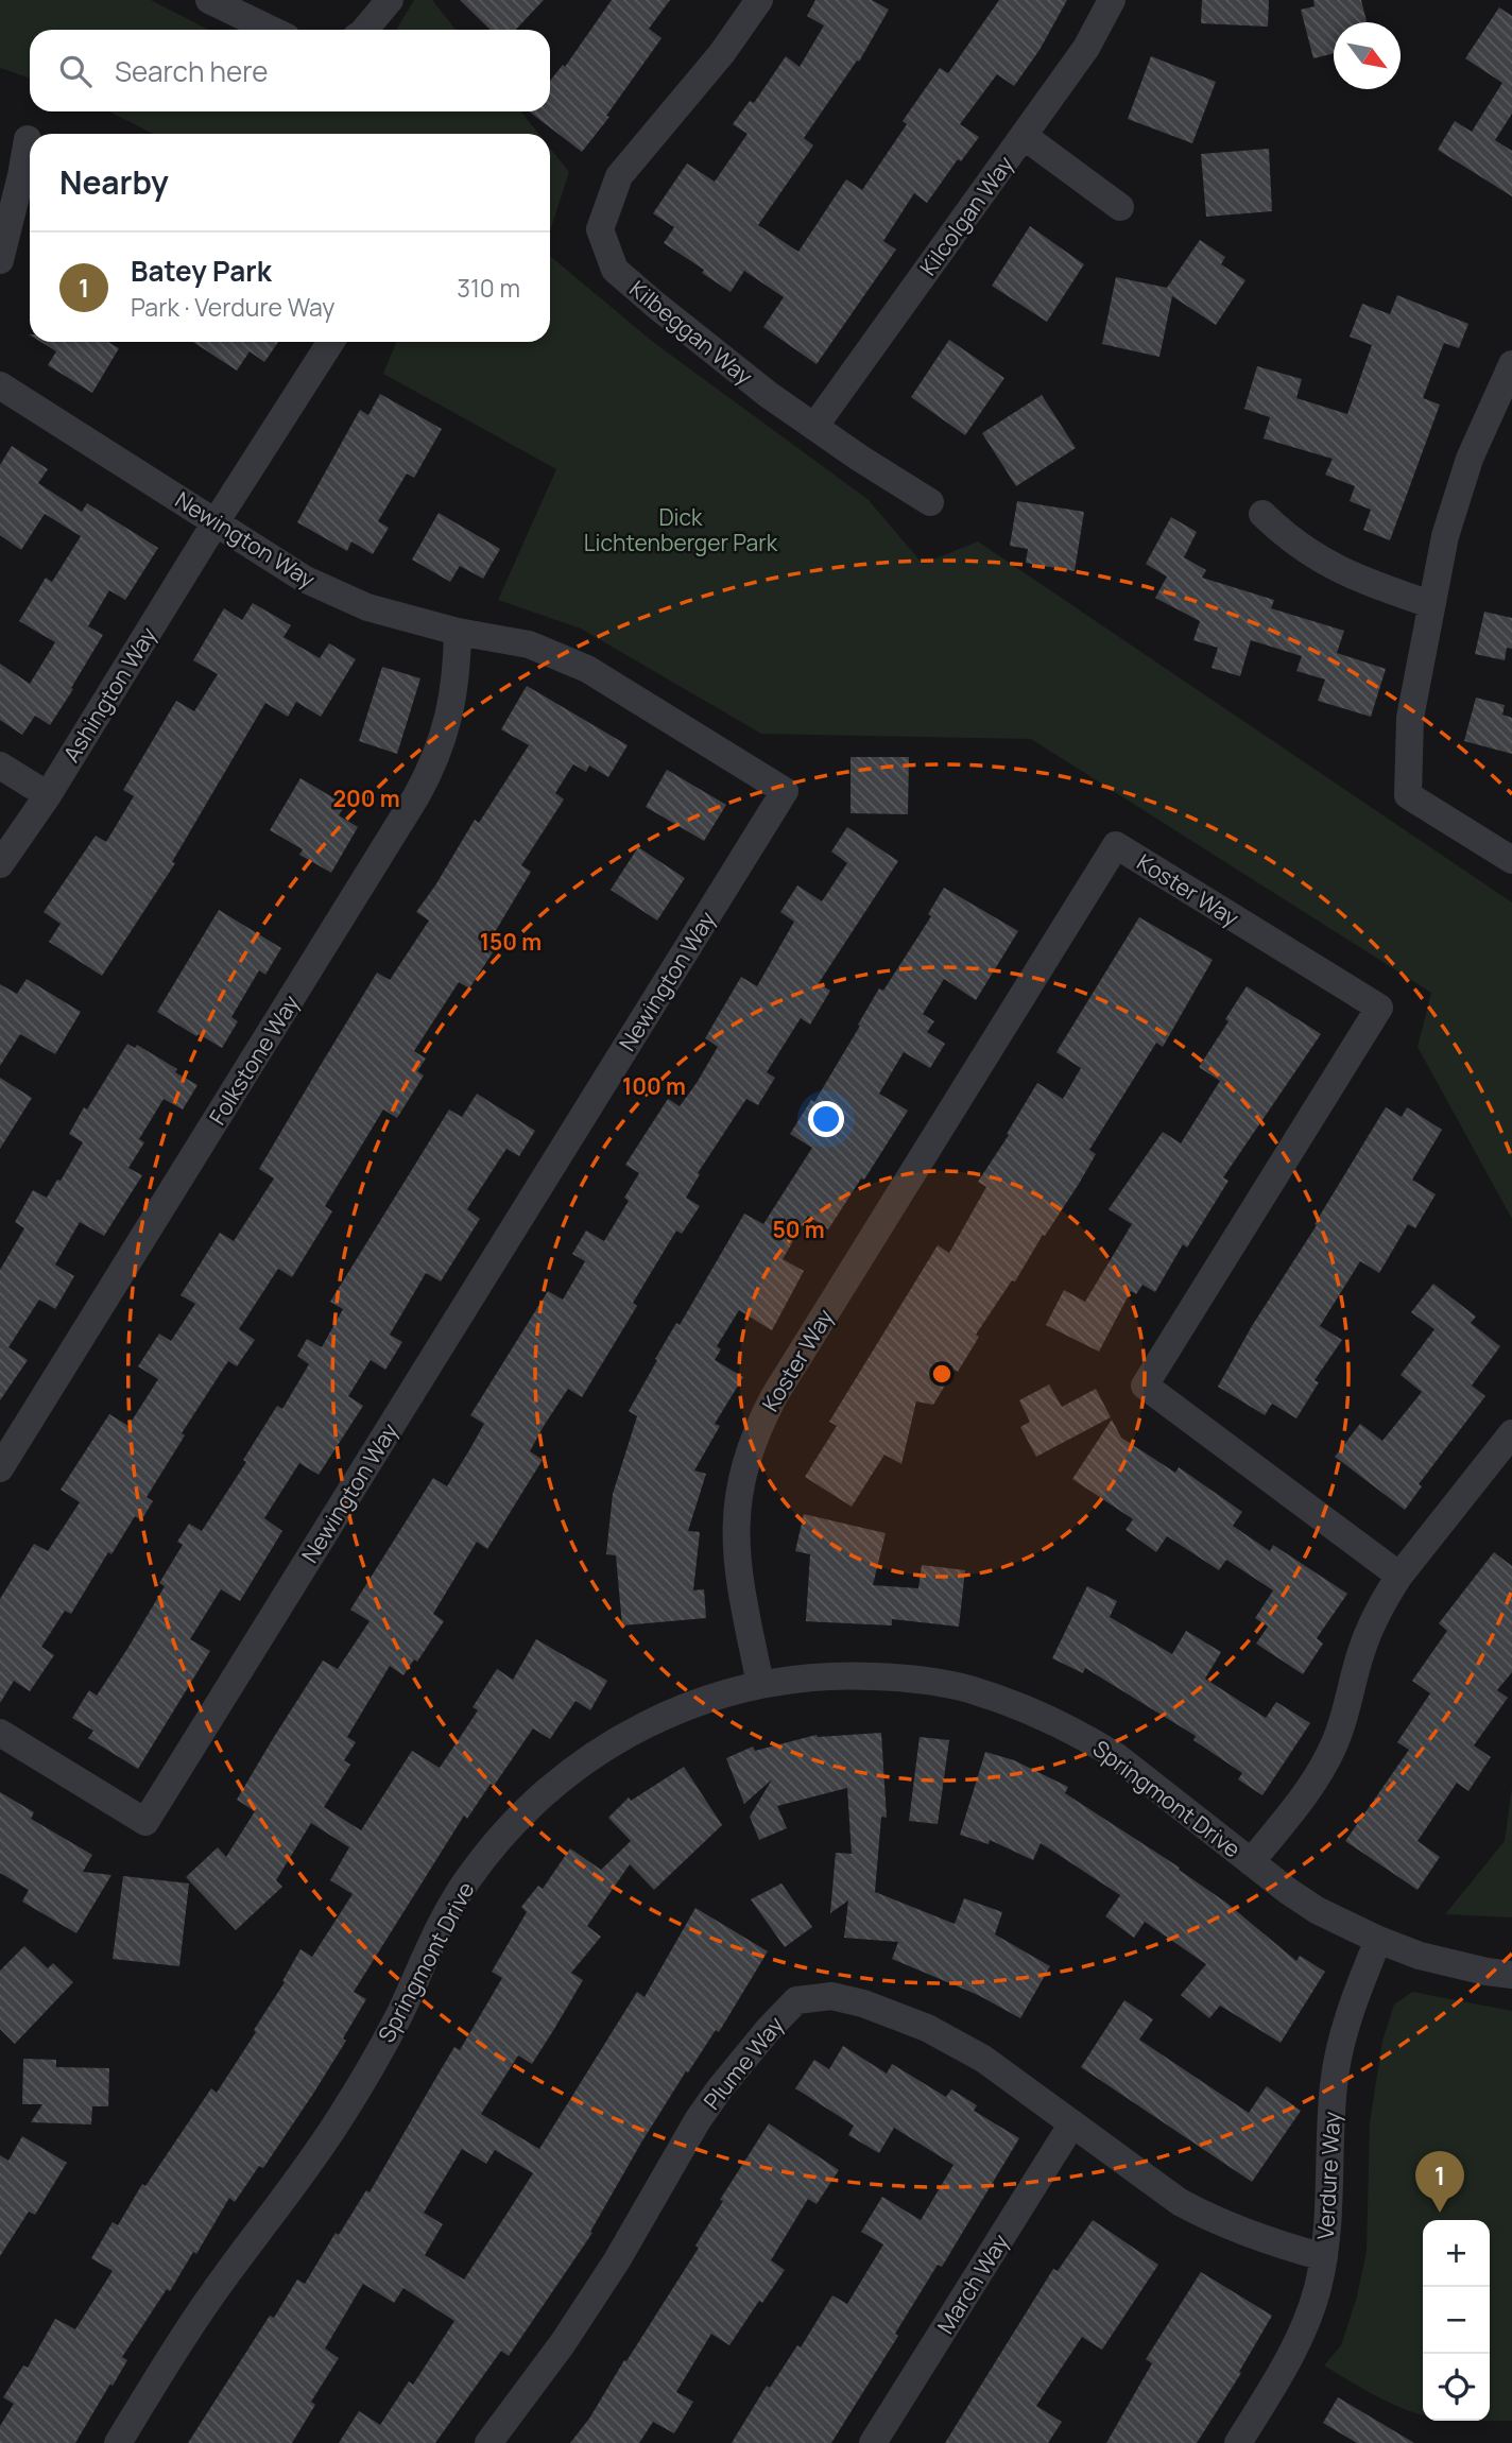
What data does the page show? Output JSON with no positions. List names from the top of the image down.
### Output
{
  "streets": {
    "street": [
      "Kilcolgan Way",
      "Kilbeggan Way",
      "Newington Way",
      "Ashington Way",
      "Koster Way",
      "Folkstone Way",
      "Springmont Drive",
      "Plume Way",
      "Verdure Way",
      "March Way"
    ]
  },
  "crossings": [
    ["Kilcolgan Way", "Kilbeggan Way"],
    ["Newington Way", "Ashington Way"],
    ["Newington Way", "Folkstone Way"],
    ["Koster Way", "Springmont Drive"],
    ["Springmont Drive", "Verdure Way"],
    ["Plume Way", "Verdure Way"],
    ["Plume Way", "March Way"]
  ],
  "parks": ["Dick Lichtenberger Park"],
  "north": "bottom right",
  "page": {
    "search": "Search here",
    "heading": "Nearby",
    "list": [
      {
        "mark": "1",
        "name": "Batey Park",
        "note": "Park · Verdure Way",
        "value": "310 m"
      }
    ],
    "pins": "1",
    "map_buttons": ["+", "−"]
  },
  "rings": [
    "200 m",
    "150 m",
    "100 m",
    "50 m"
  ]
}
